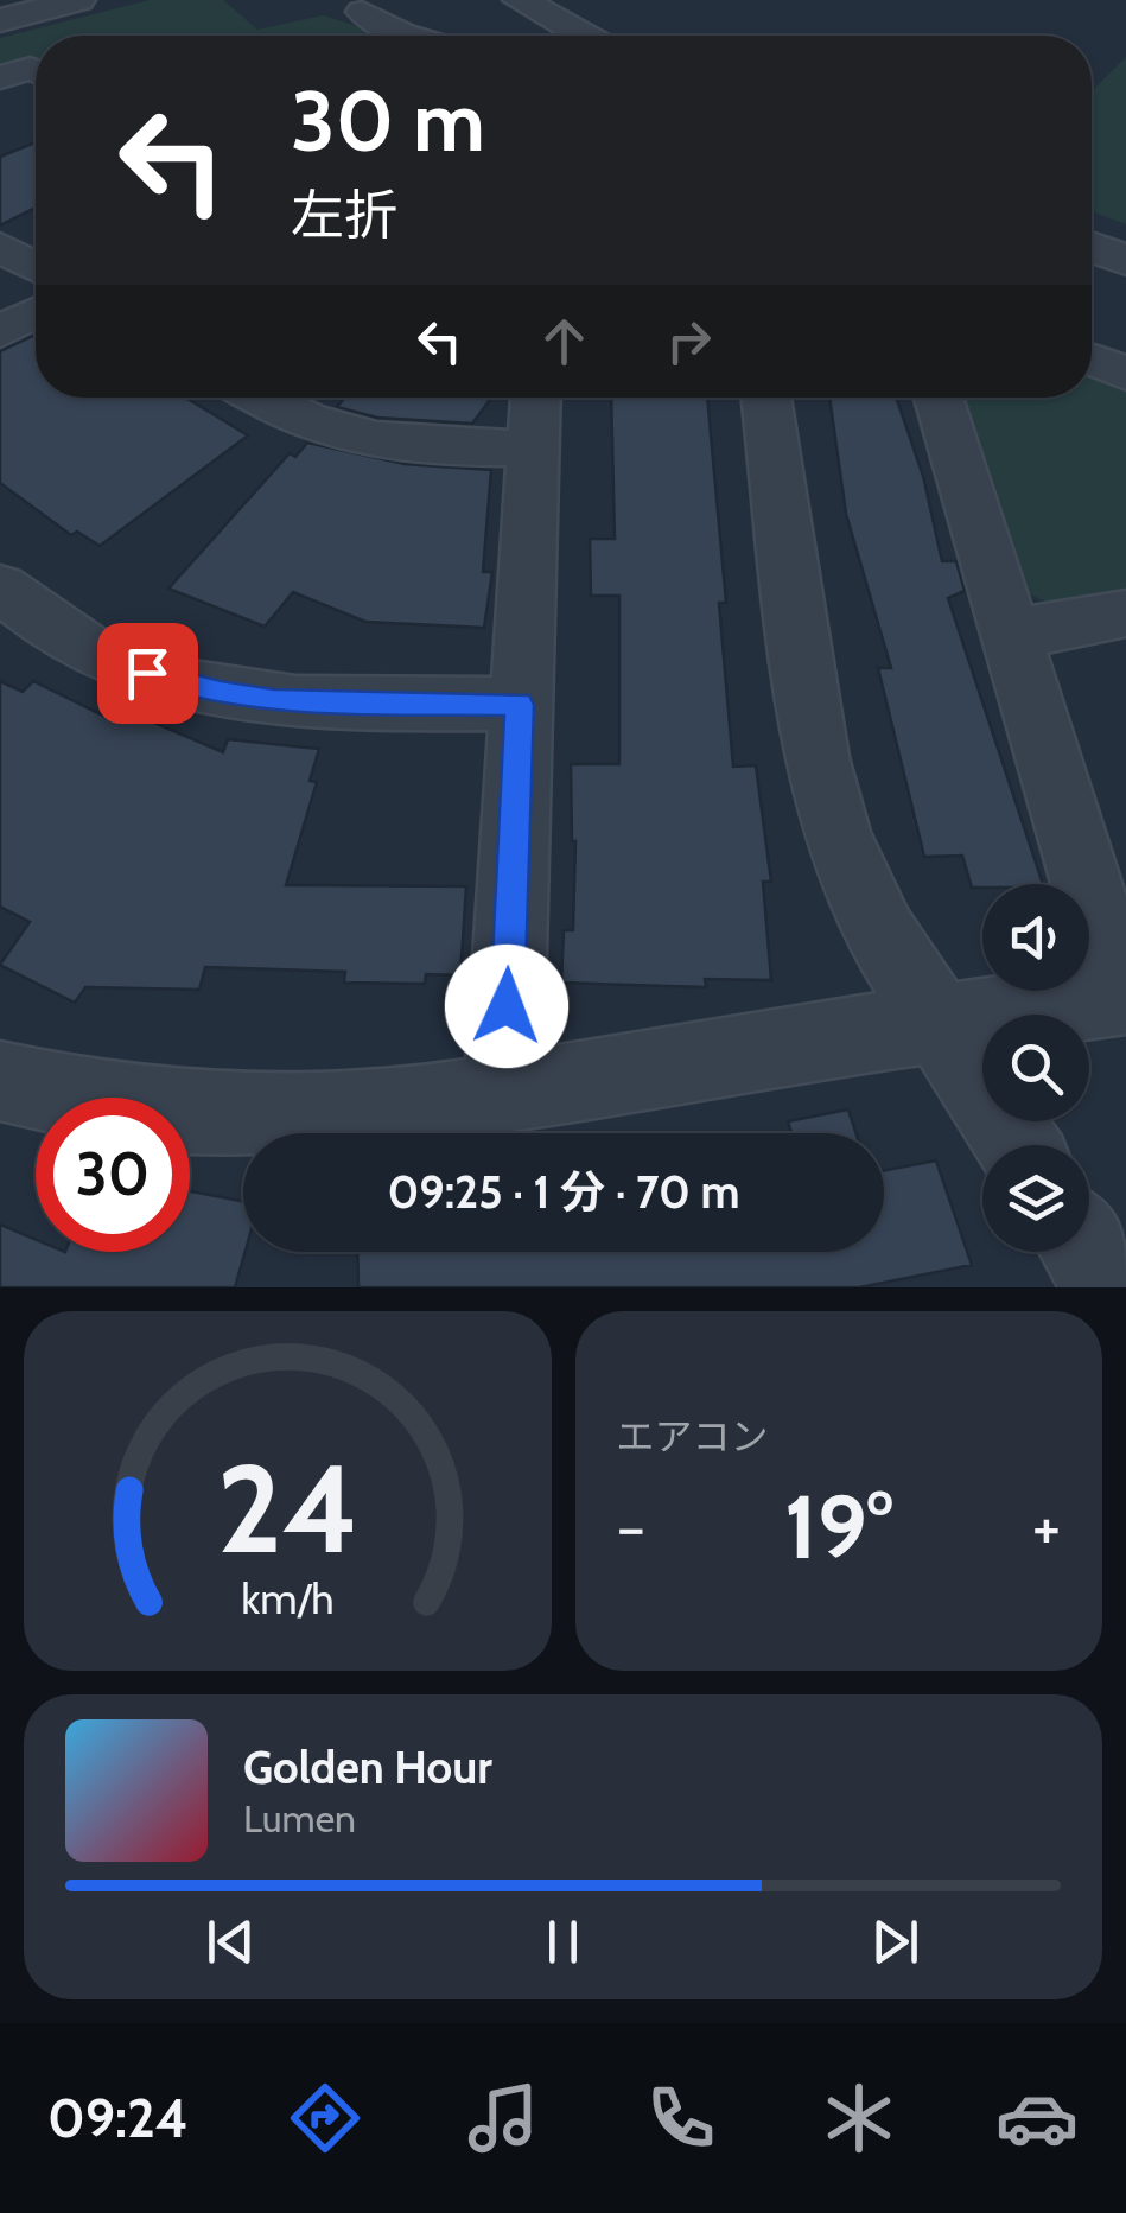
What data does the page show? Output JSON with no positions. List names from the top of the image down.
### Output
{
  "page": {
    "turn": ["30 m", "左折"],
    "limit": "30",
    "trip": "09:25 · 1 分 · 70 m",
    "tile": "エアコン",
    "heat": ["−", "19°", "+"],
    "song": ["Golden Hour", "Lumen"],
    "tabs": "09:24",
    "gauge": ["24", "km/h"]
  }
}
